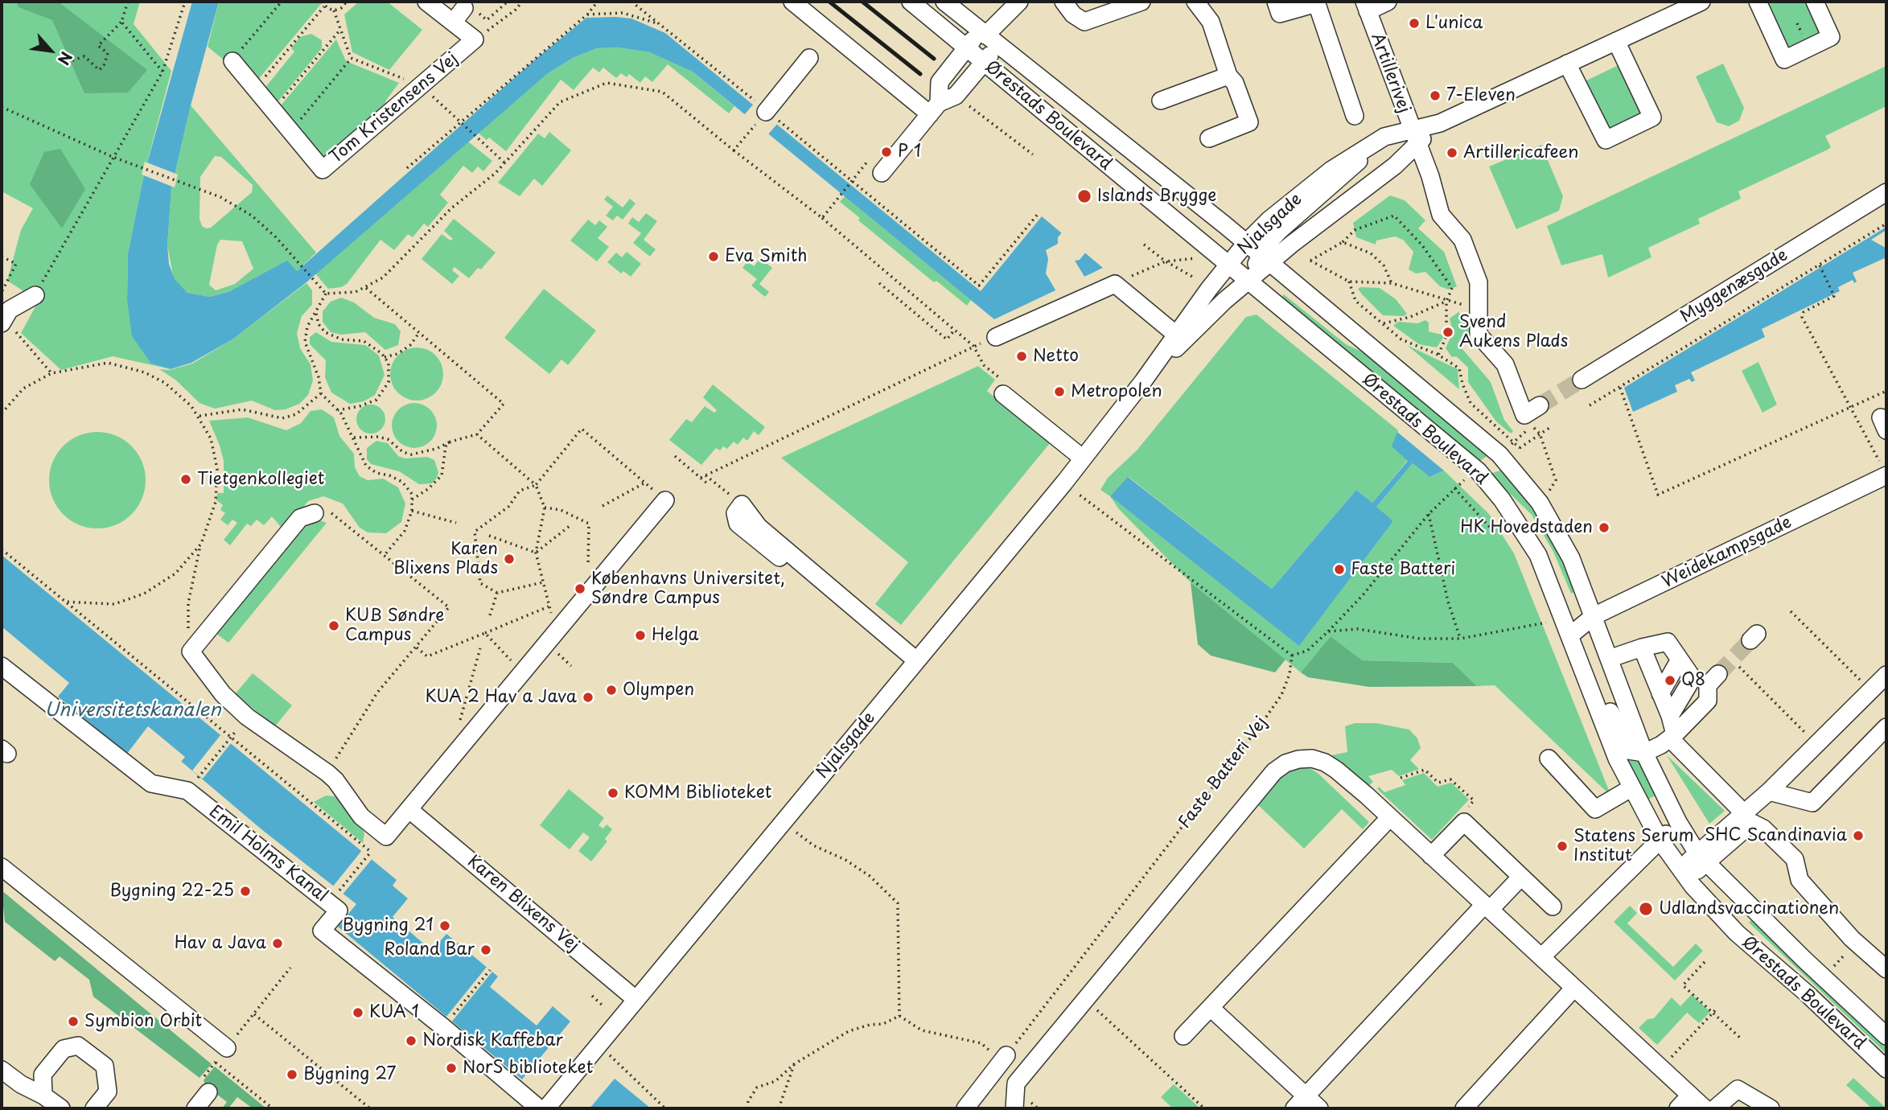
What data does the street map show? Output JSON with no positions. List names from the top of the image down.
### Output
{
  "streets": {
    "street": [
      "Artillerivej",
      "Tom Kristensens Vej",
      "Ørestads Boulevard",
      "Njalsgade",
      "Myggenæsgade",
      "Weidekampsgade",
      "Emil Holms Kanal",
      "Karen Blixens Vej"
    ],
    "path": ["Faste Batteri Vej"]
  },
  "crossings": [
    ["Artillerivej", "Njalsgade"],
    ["Ørestads Boulevard", "Njalsgade"],
    ["Ørestads Boulevard", "Weidekampsgade"],
    ["Njalsgade", "Karen Blixens Vej"]
  ],
  "water": ["Universitetskanalen"],
  "places": [
    "L'unica",
    "7-Eleven",
    "P 1",
    "Artillericafeen",
    "Islands Brygge",
    "Eva Smith",
    "Svend Aukens Plads",
    "Netto",
    "Metropolen",
    "Tietgenkollegiet",
    "HK Hovedstaden",
    "Karen Blixens Plads",
    "Faste Batteri",
    "Københavns Universitet, Søndre Campus",
    "KUB Søndre Campus",
    "Helga",
    "Q8",
    "Olympen",
    "KUA 2 Hav a Java",
    "KOMM Biblioteket",
    "SHC Scandinavia",
    "Statens Serum Institut",
    "Bygning 22-25",
    "Udlandsvaccinationen",
    "Bygning 21",
    "Hav a Java",
    "Roland Bar",
    "KUA 1",
    "Symbion Orbit",
    "Nordisk Kaffebar",
    "NorS biblioteket",
    "Bygning 27"
  ],
  "north": "bottom right"
}
